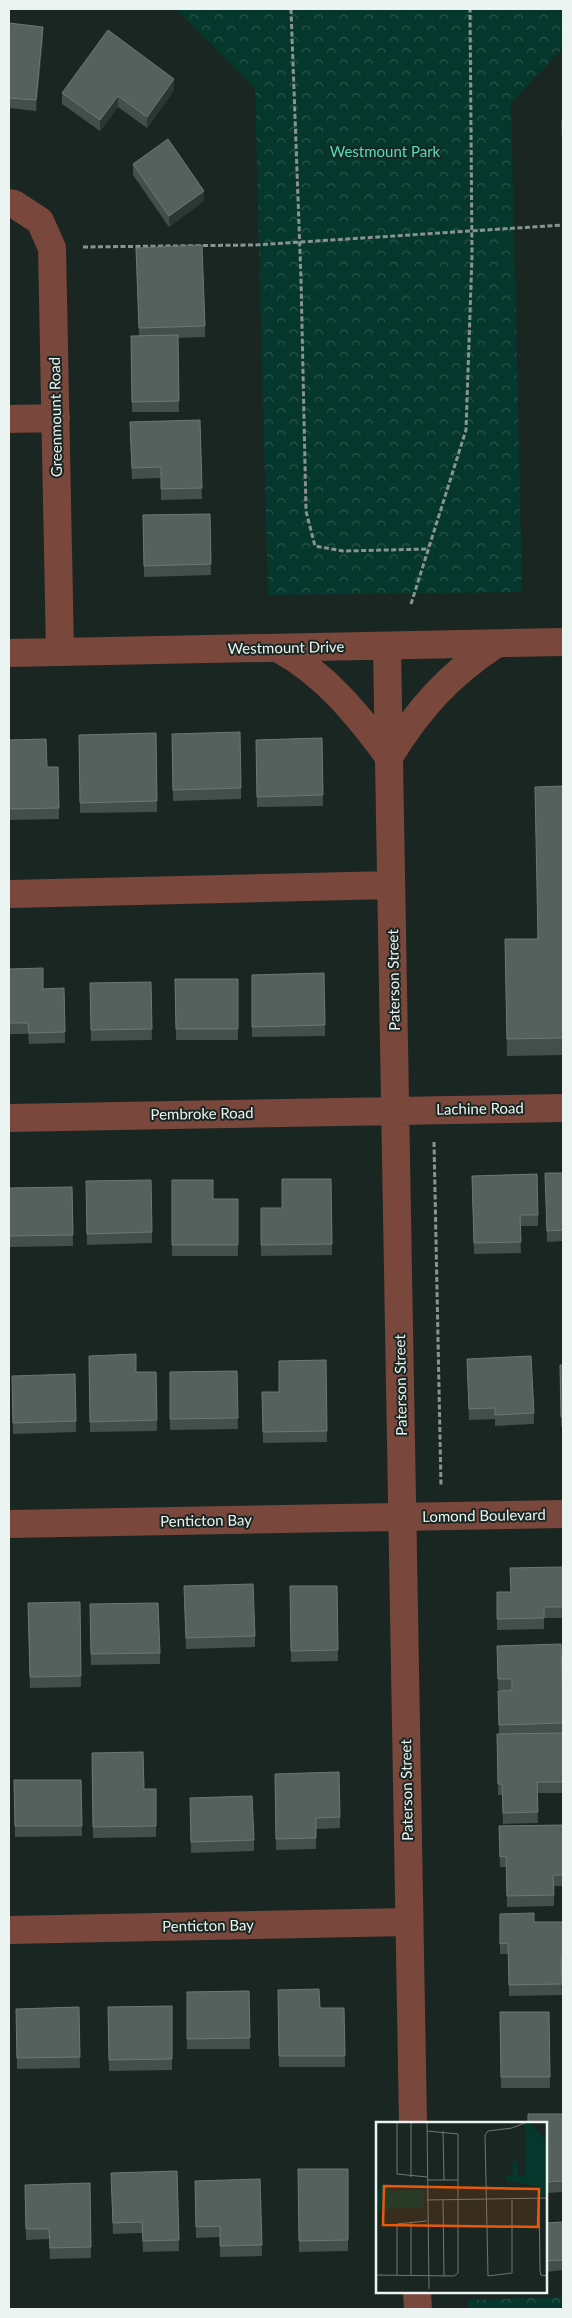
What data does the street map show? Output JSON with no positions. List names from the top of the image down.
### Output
{
  "streets": {
    "street": [
      "Greenmount Road",
      "Westmount Drive",
      "Paterson Street",
      "Lachine Road",
      "Pembroke Road",
      "Lomond Boulevard",
      "Penticton Bay"
    ]
  },
  "crossings": [
    ["Greenmount Road", "Westmount Drive"],
    ["Westmount Drive", "Paterson Street"],
    ["Paterson Street", "Lachine Road"],
    ["Paterson Street", "Pembroke Road"],
    ["Paterson Street", "Lomond Boulevard"],
    ["Paterson Street", "Penticton Bay"],
    ["Lachine Road", "Pembroke Road"],
    ["Lomond Boulevard", "Penticton Bay"]
  ],
  "parks": ["Westmount Park"]
}
